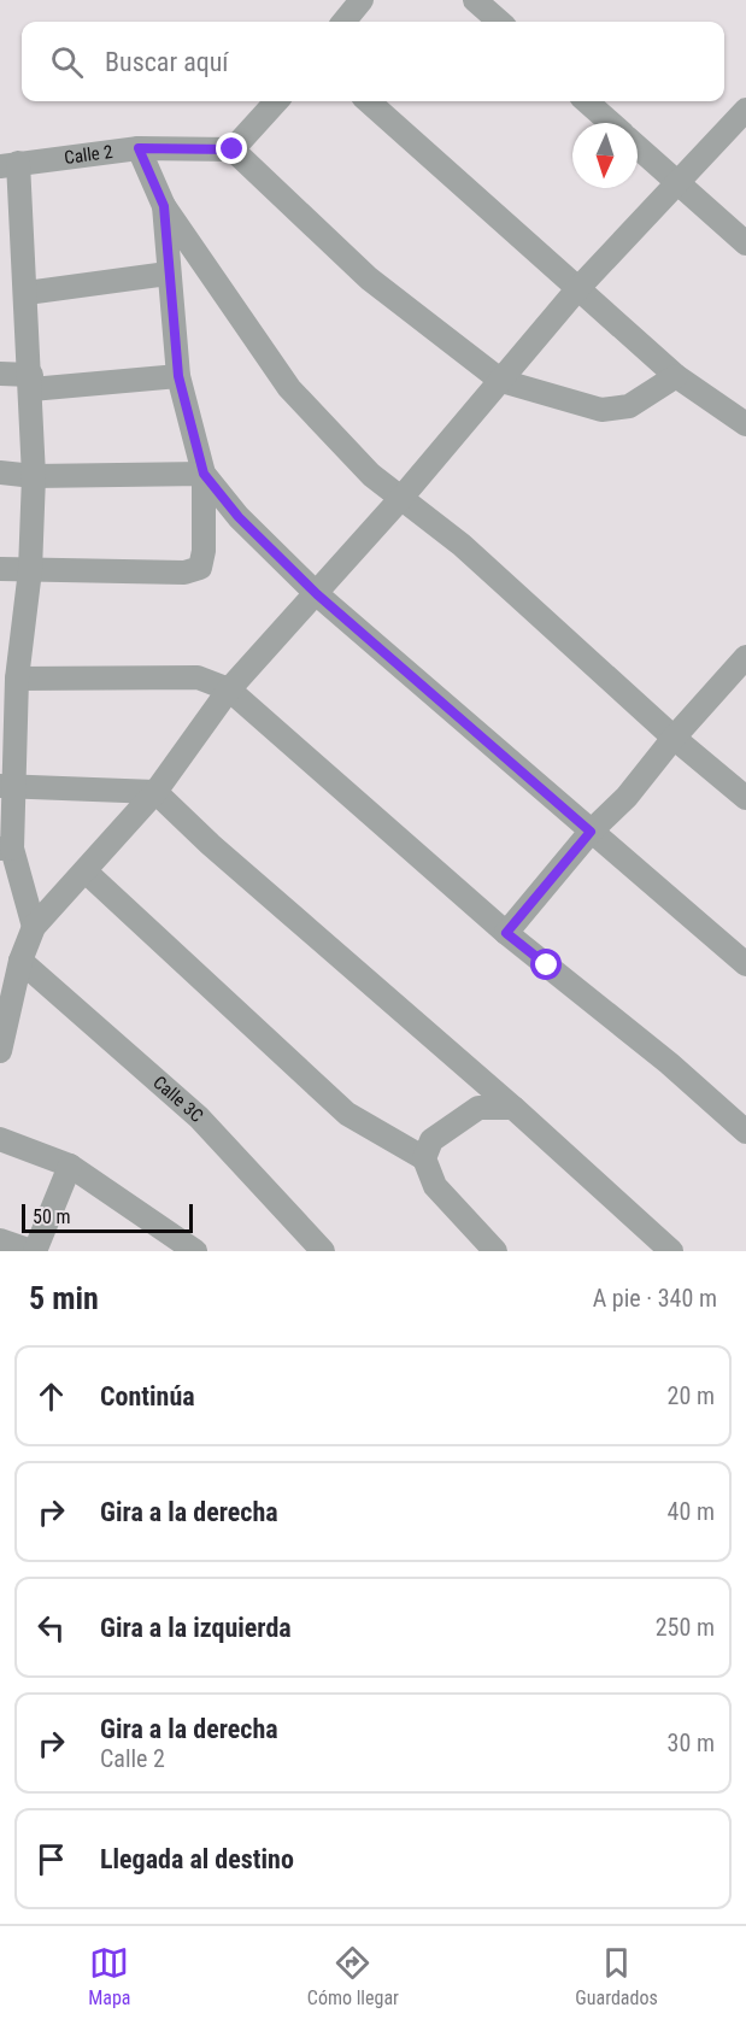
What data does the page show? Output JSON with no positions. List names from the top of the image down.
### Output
{
  "streets": {
    "street": ["Calle 2", "Calle 3C"]
  },
  "scale_bar": "50 m",
  "north": "bottom",
  "page": {
    "search": "Buscar aquí",
    "scale": "50 m",
    "heading": ["5 min", "A pie · 340 m"],
    "list": [
      ["Continúa", "20 m"],
      ["Gira a la derecha", "40 m"],
      ["Gira a la izquierda", "250 m"],
      ["Gira a la derecha", "Calle 2", "30 m"],
      "Llegada al destino"
    ],
    "nav": ["Mapa", "Cómo llegar", "Guardados"]
  }
}
